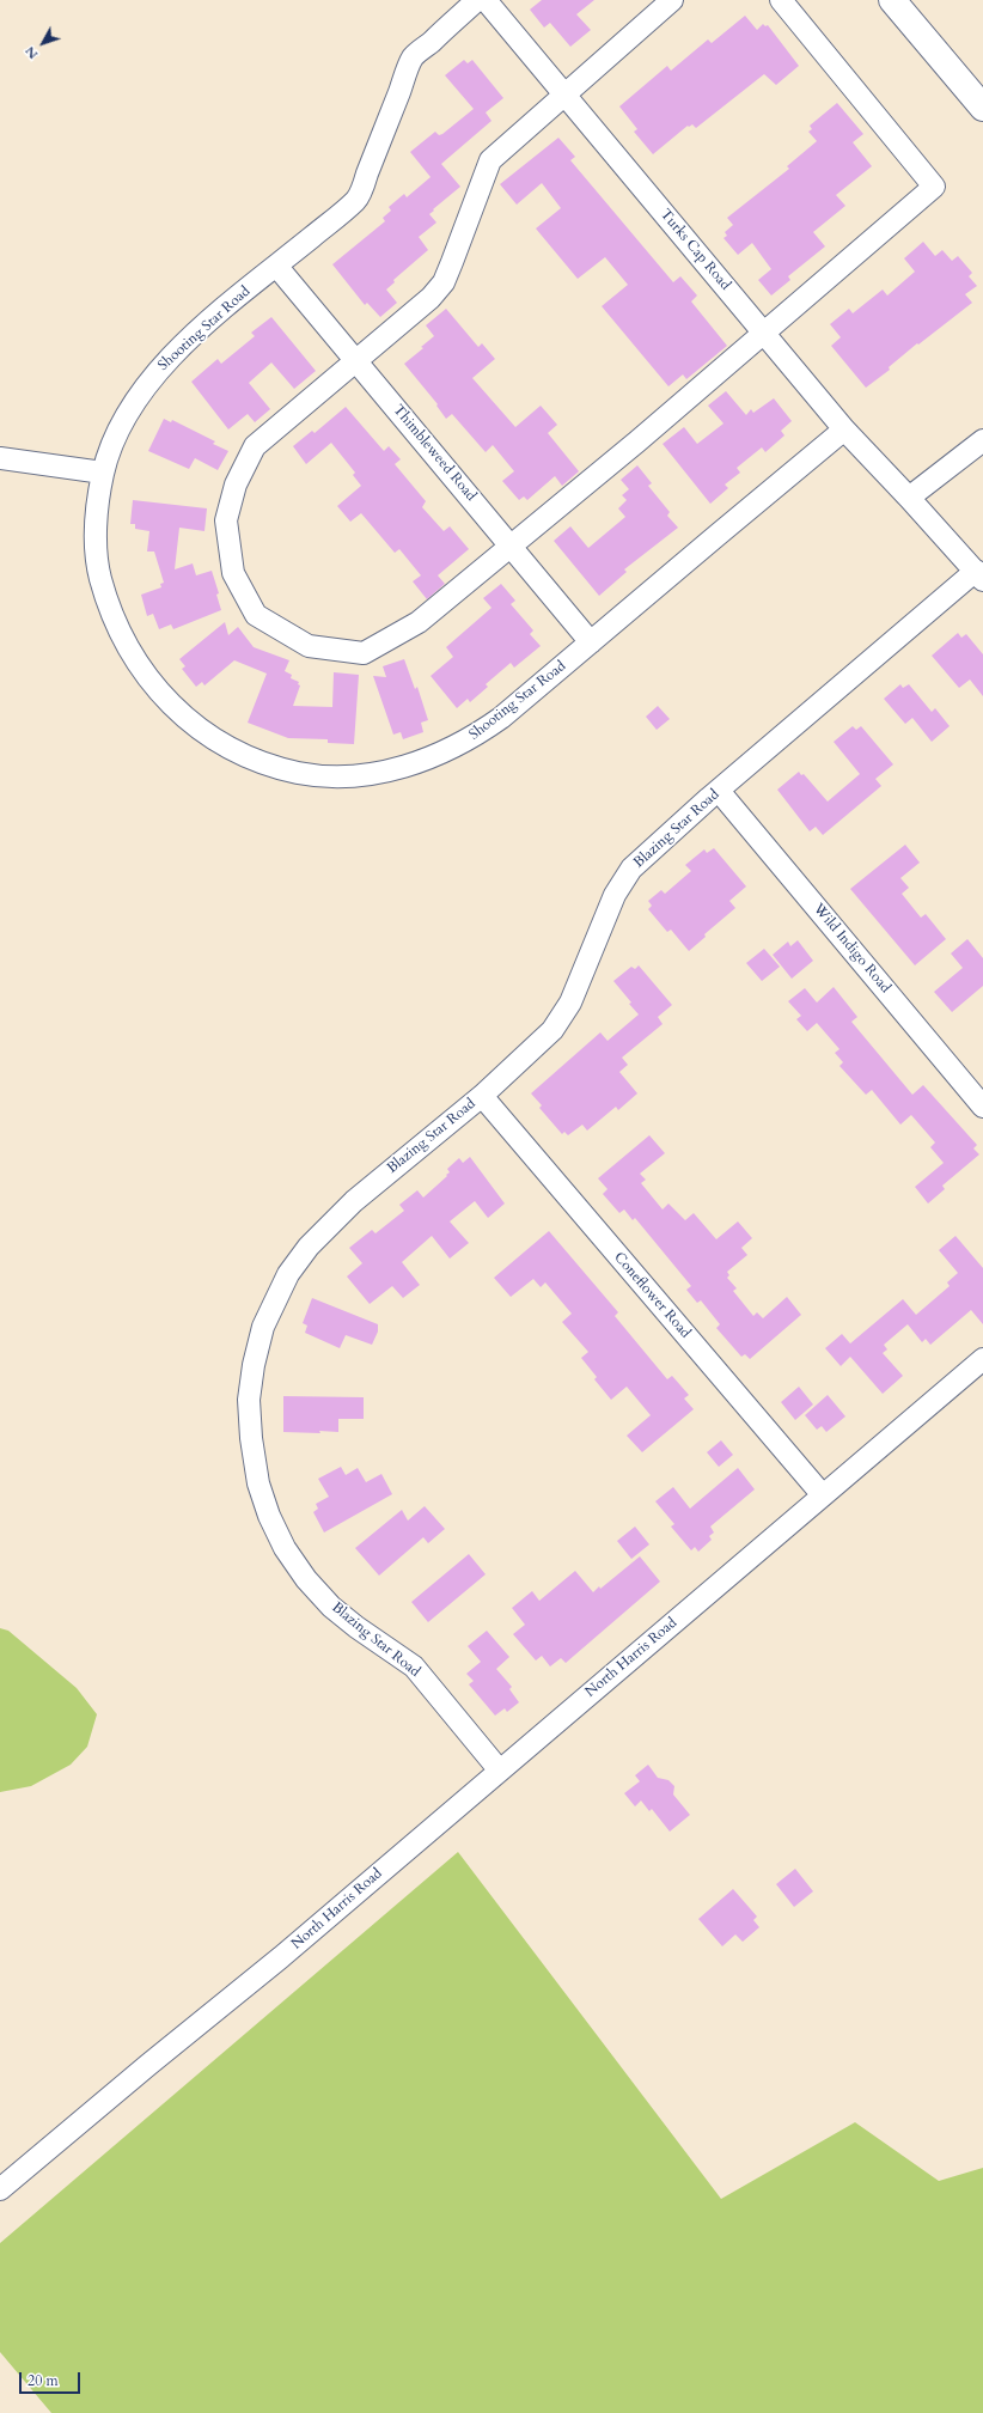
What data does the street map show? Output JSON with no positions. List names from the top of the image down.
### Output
{
  "streets": {
    "street": [
      "Turks Cap Road",
      "Shooting Star Road",
      "Thimbleweed Road",
      "Blazing Star Road",
      "Wild Indigo Road",
      "Coneflower Road",
      "North Harris Road"
    ]
  },
  "crossings": [
    ["Turks Cap Road", "Shooting Star Road"],
    ["Shooting Star Road", "Thimbleweed Road"],
    ["Blazing Star Road", "Wild Indigo Road"],
    ["Blazing Star Road", "Coneflower Road"],
    ["Blazing Star Road", "North Harris Road"],
    ["Coneflower Road", "North Harris Road"]
  ],
  "scale_bar": "20 m",
  "north": "bottom left"
}
